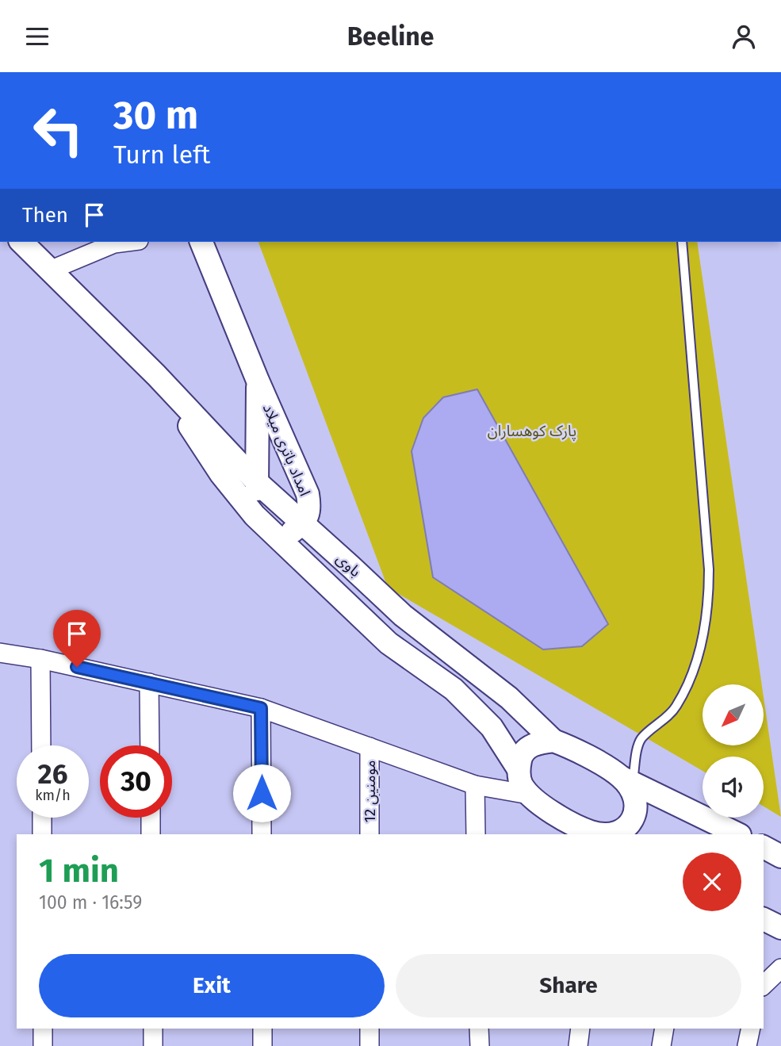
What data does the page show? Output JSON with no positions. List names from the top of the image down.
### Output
{
  "streets": {
    "street": ["امداد باتری میلاد", "باوی", "مومنین 12"]
  },
  "crossings": [
    ["امداد باتری میلاد", "باوی"]
  ],
  "parks": ["پارک کوهساران"],
  "north": "bottom left",
  "page": {
    "header": "Beeline",
    "turn": ["30 m", "Turn left"],
    "then": "Then",
    "speed": "26 km/h",
    "limit": "30",
    "heading": ["1 min", "100 m · 16:59"],
    "buttons": ["Exit", "Share"]
  }
}
